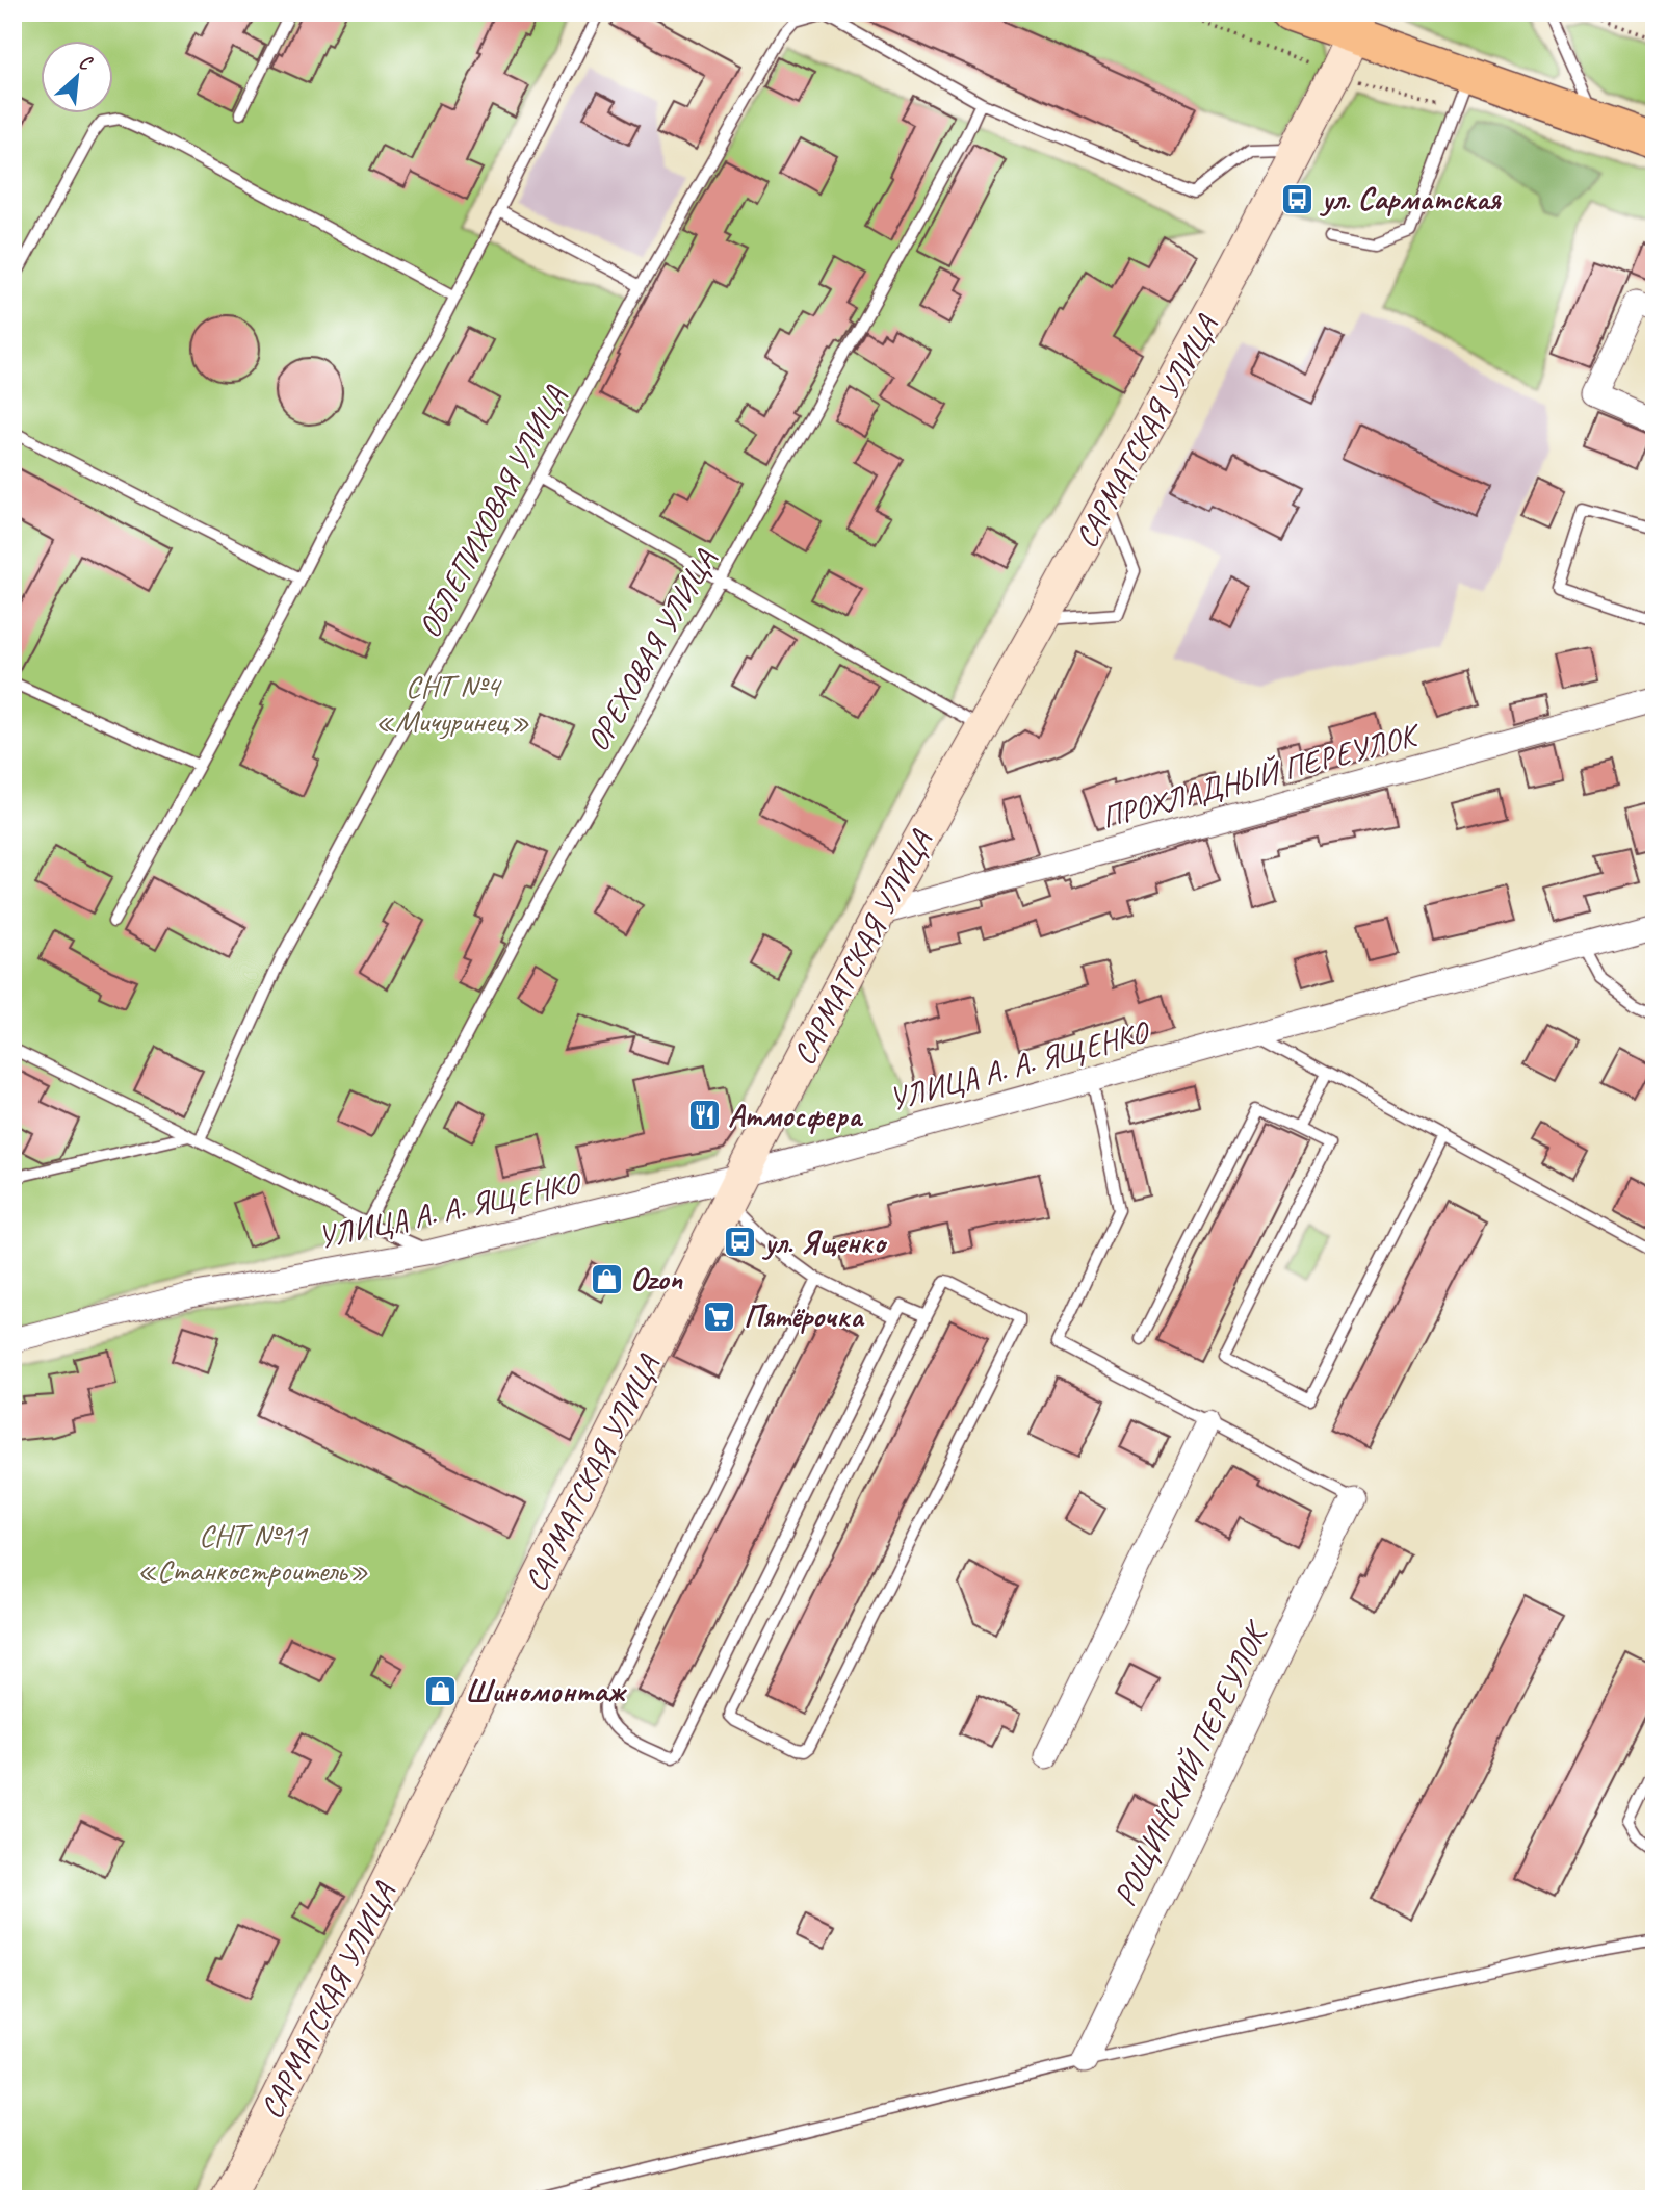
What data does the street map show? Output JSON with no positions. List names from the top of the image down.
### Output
{
  "streets": {
    "main road": ["САРМАТСКАЯ УЛИЦА"],
    "street": ["ПРОХЛАДНЫЙ ПЕРЕУЛОК", "УЛИЦА А. А. ЯЩЕНКО", "РОЩИНСКИЙ ПЕРЕУЛОК"],
    "lane": ["ОБЛЕПИХОВАЯ УЛИЦА", "ОРЕХОВАЯ УЛИЦА"]
  },
  "crossings": [
    ["САРМАТСКАЯ УЛИЦА", "ПРОХЛАДНЫЙ ПЕРЕУЛОК"],
    ["САРМАТСКАЯ УЛИЦА", "УЛИЦА А. А. ЯЩЕНКО"]
  ],
  "parks": ["СНТ №4 «Мичуринец»", "СНТ №11 «Станкостроитель»"],
  "places": {
    "bus stop": ["ул. Сарматская", "ул. Ященко"],
    "restaurant": ["Атмосфера"],
    "shop": ["Ozon", "Шиномонтаж"],
    "supermarket": ["Пятёрочка"]
  },
  "north": "top right"
}
